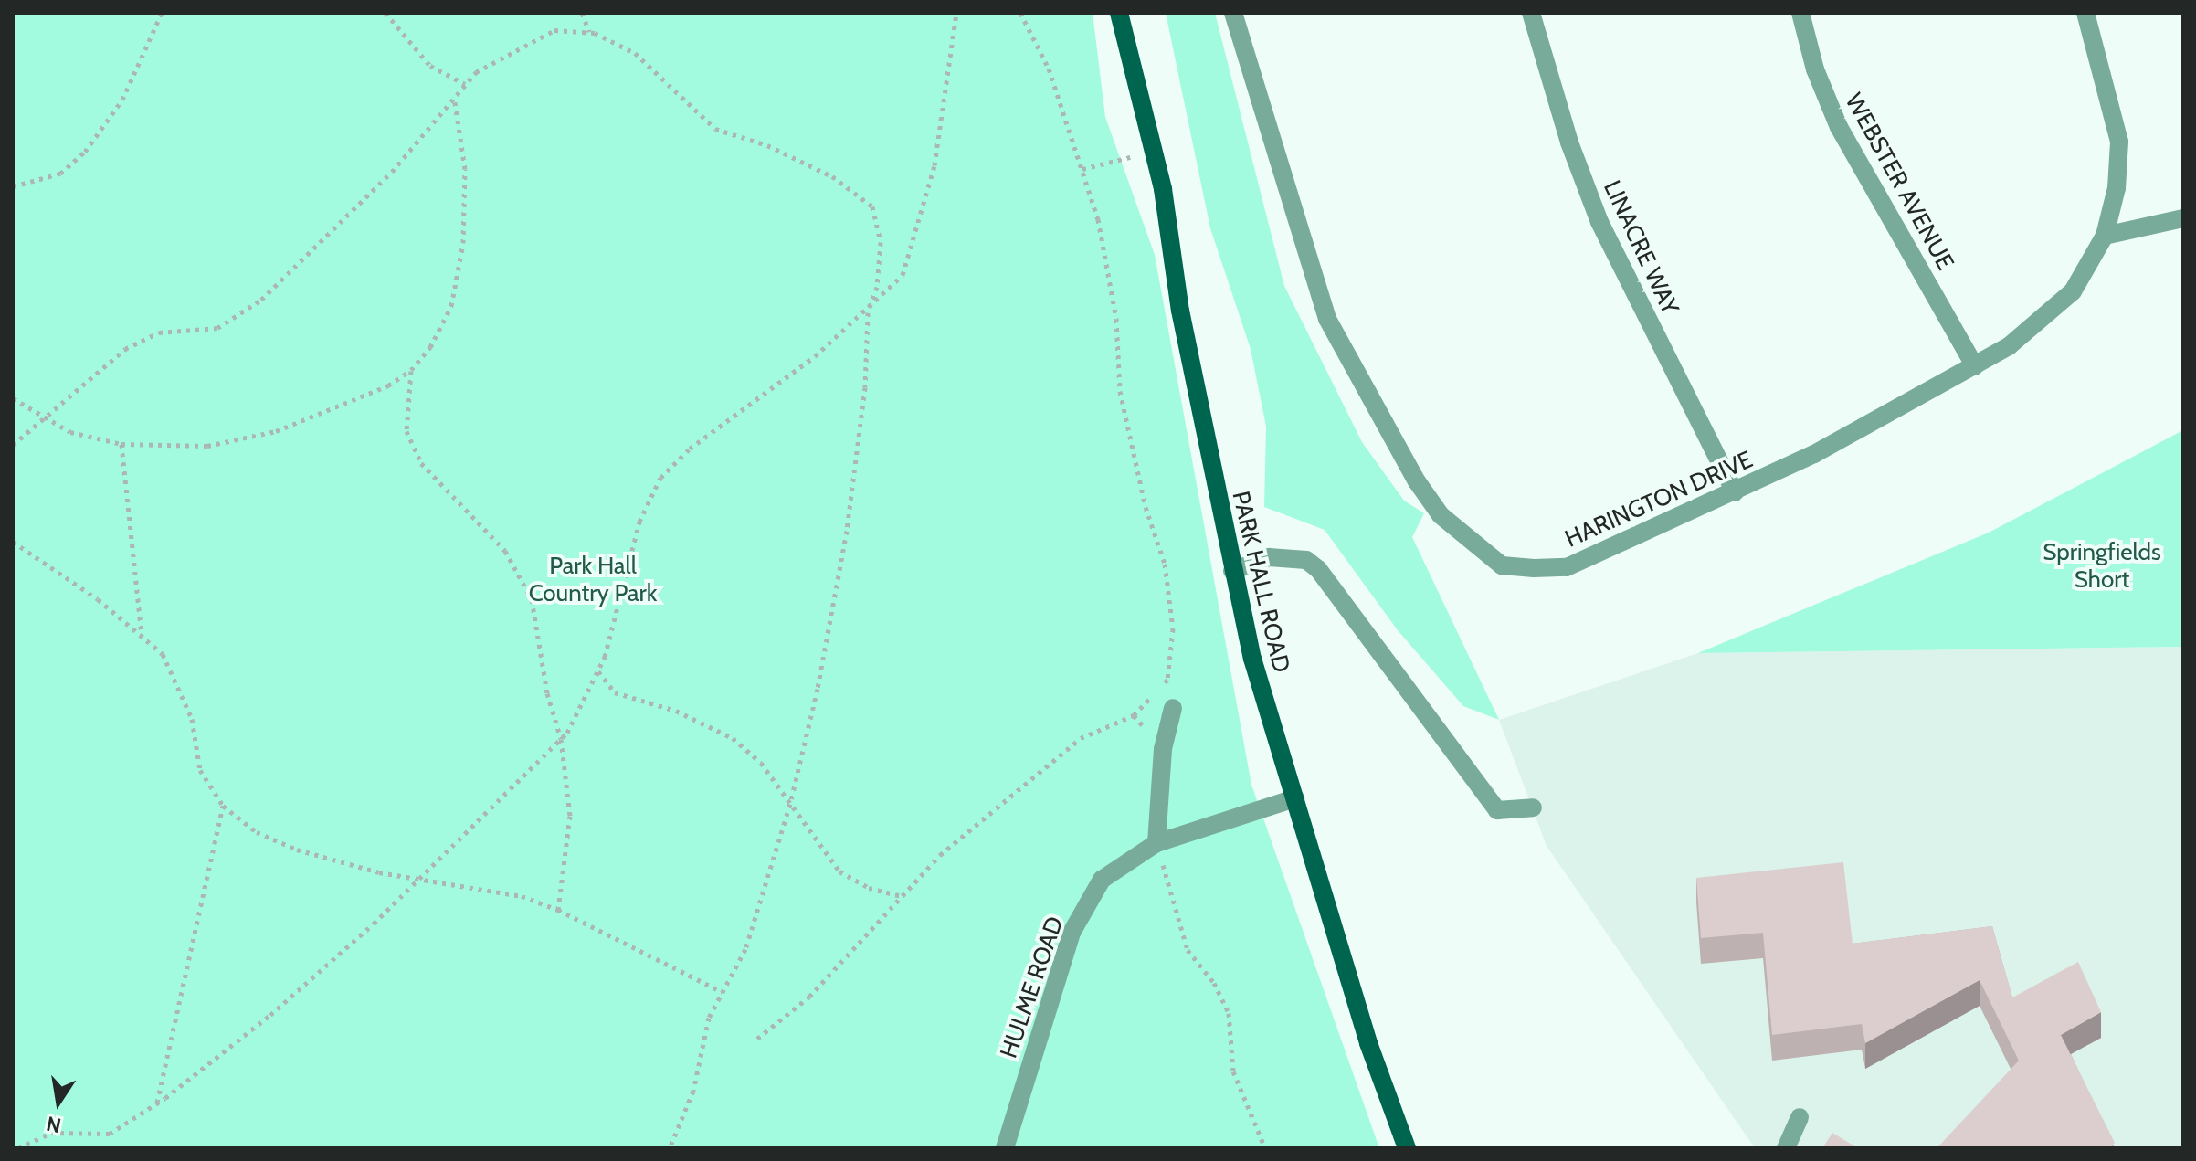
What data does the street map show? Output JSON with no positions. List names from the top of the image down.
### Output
{
  "streets": {
    "main road": ["PARK HALL ROAD"],
    "street": [
      "WEBSTER AVENUE",
      "LINACRE WAY",
      "HARINGTON DRIVE",
      "HULME ROAD"
    ]
  },
  "crossings": [
    ["WEBSTER AVENUE", "HARINGTON DRIVE"],
    ["LINACRE WAY", "HARINGTON DRIVE"],
    ["PARK HALL ROAD", "HULME ROAD"]
  ],
  "parks": ["Springfields Short", "Park Hall Country Park"],
  "north": "bottom"
}
